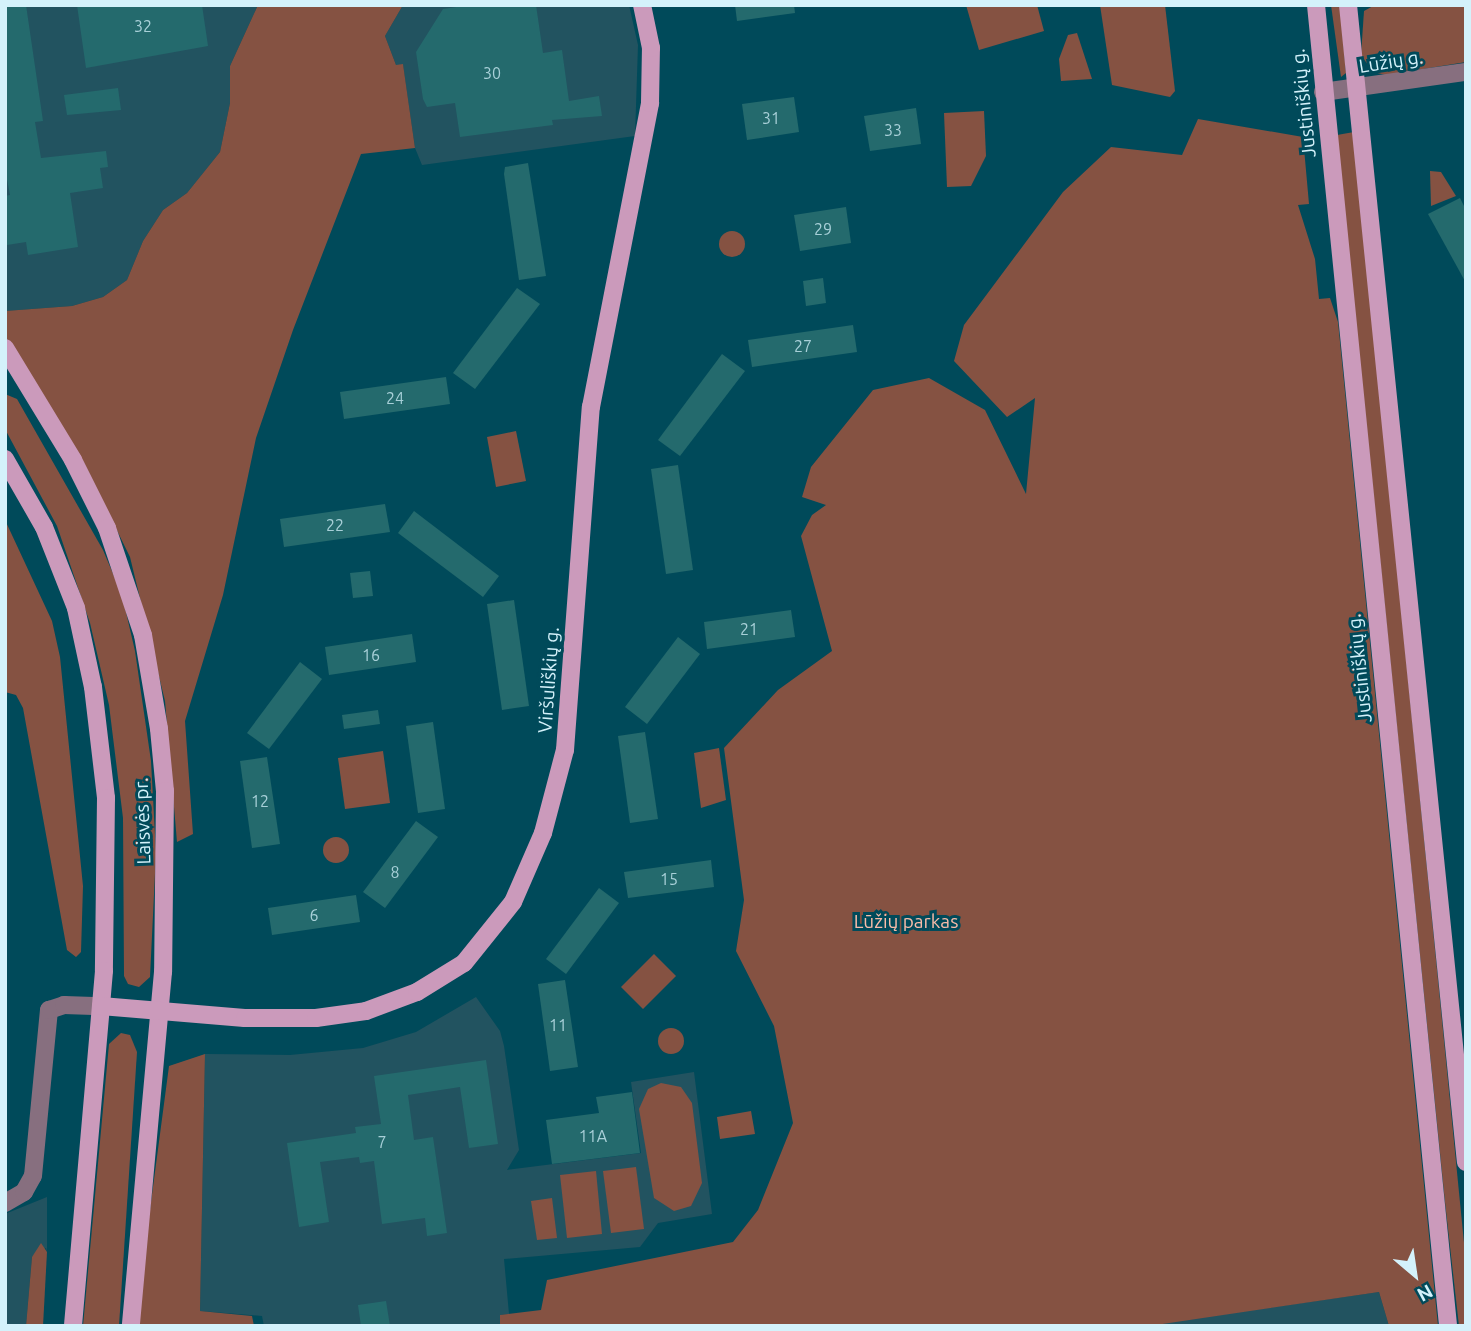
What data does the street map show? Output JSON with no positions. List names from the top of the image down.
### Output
{
  "streets": {
    "main road": ["Justiniškių g.", "Viršuliškių g.", "Laisvės pr."],
    "street": ["Lūžių g."]
  },
  "crossings": [
    ["Lūžių g.", "Justiniškių g."],
    ["Viršuliškių g.", "Laisvės pr."]
  ],
  "parks": ["Lūžių parkas"],
  "house_numbers": [
    "32",
    "30",
    "31",
    "33",
    "29",
    "27",
    "24",
    "22",
    "21",
    "16",
    "12",
    "8",
    "15",
    "6",
    "11",
    "11A",
    "7"
  ],
  "north": "bottom right"
}
